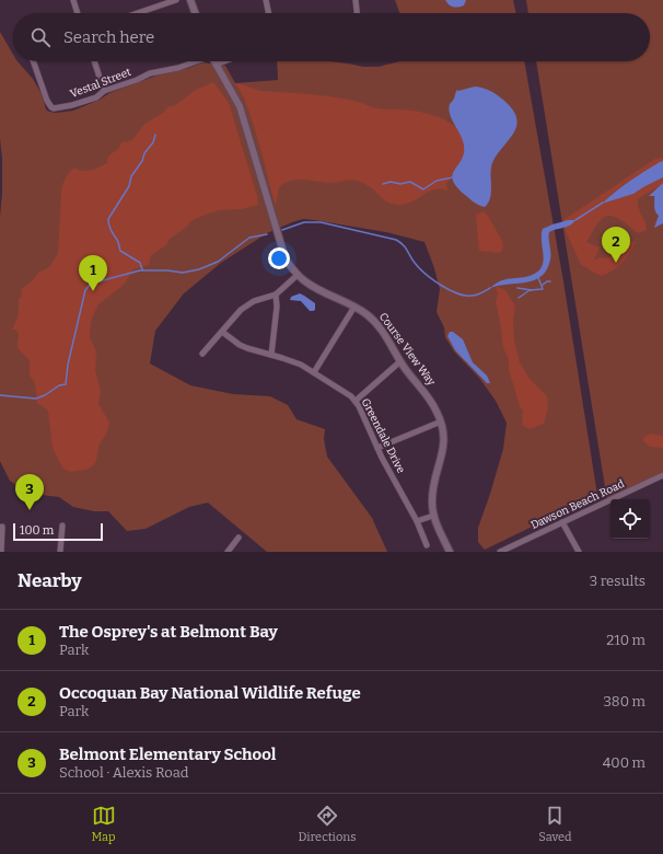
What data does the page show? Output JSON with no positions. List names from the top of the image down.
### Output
{
  "streets": {
    "street": [
      "Vestal Street",
      "Course View Way",
      "Greendale Drive",
      "Dawson Beach Road"
    ]
  },
  "scale_bar": "100 m",
  "page": {
    "search": "Search here",
    "pins": ["2", "1", "3"],
    "scale": "100 m",
    "heading": ["Nearby", "3 results"],
    "list": [
      {
        "mark": "1",
        "name": "The Osprey's at Belmont Bay",
        "note": "Park",
        "value": "210 m"
      },
      {
        "mark": "2",
        "name": "Occoquan Bay National Wildlife Refuge",
        "note": "Park",
        "value": "380 m"
      },
      {
        "mark": "3",
        "name": "Belmont Elementary School",
        "note": "School · Alexis Road",
        "value": "400 m"
      }
    ],
    "nav": ["Map", "Directions", "Saved"]
  }
}
